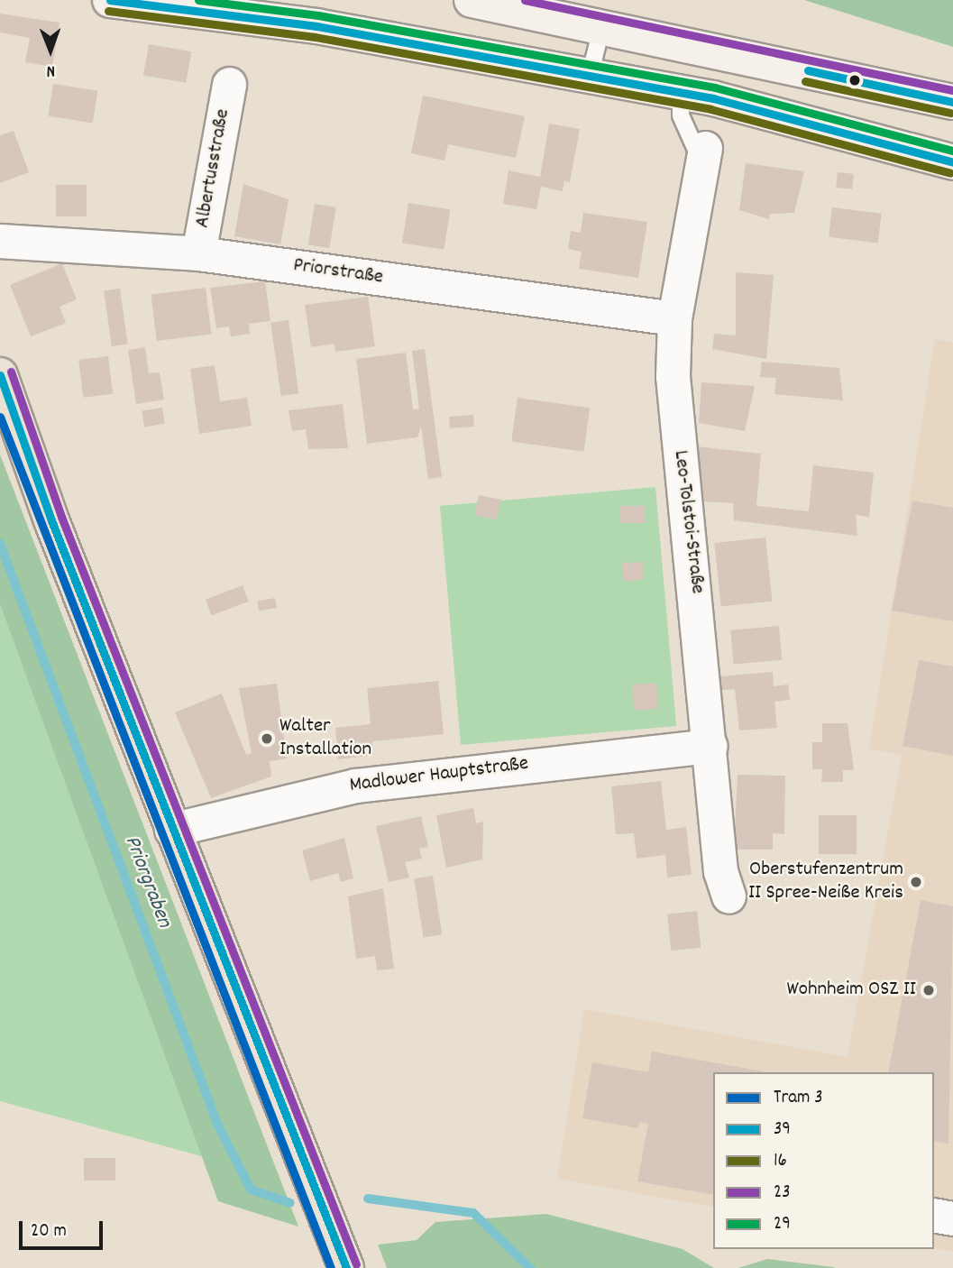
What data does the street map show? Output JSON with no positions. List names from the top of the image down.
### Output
{
  "streets": {
    "street": [
      "Albertusstraße",
      "Priorstraße",
      "Leo-Tolstoi-Straße",
      "Madlower Hauptstraße"
    ]
  },
  "crossings": [
    ["Albertusstraße", "Priorstraße"],
    ["Priorstraße", "Leo-Tolstoi-Straße"],
    ["Leo-Tolstoi-Straße", "Madlower Hauptstraße"]
  ],
  "water": ["Priorgraben"],
  "places": ["Walter Installation", "Oberstufenzentrum II Spree-Neiße Kreis", "Wohnheim OSZ II"],
  "lines": [
    "transit line 39",
    "transit line 23",
    "transit line 29",
    "transit line 16",
    "tram line 3"
  ],
  "legend": [
    "Tram 3",
    "39",
    "16",
    "23",
    "29"
  ],
  "scale_bar": "20 m",
  "north": "bottom"
}
